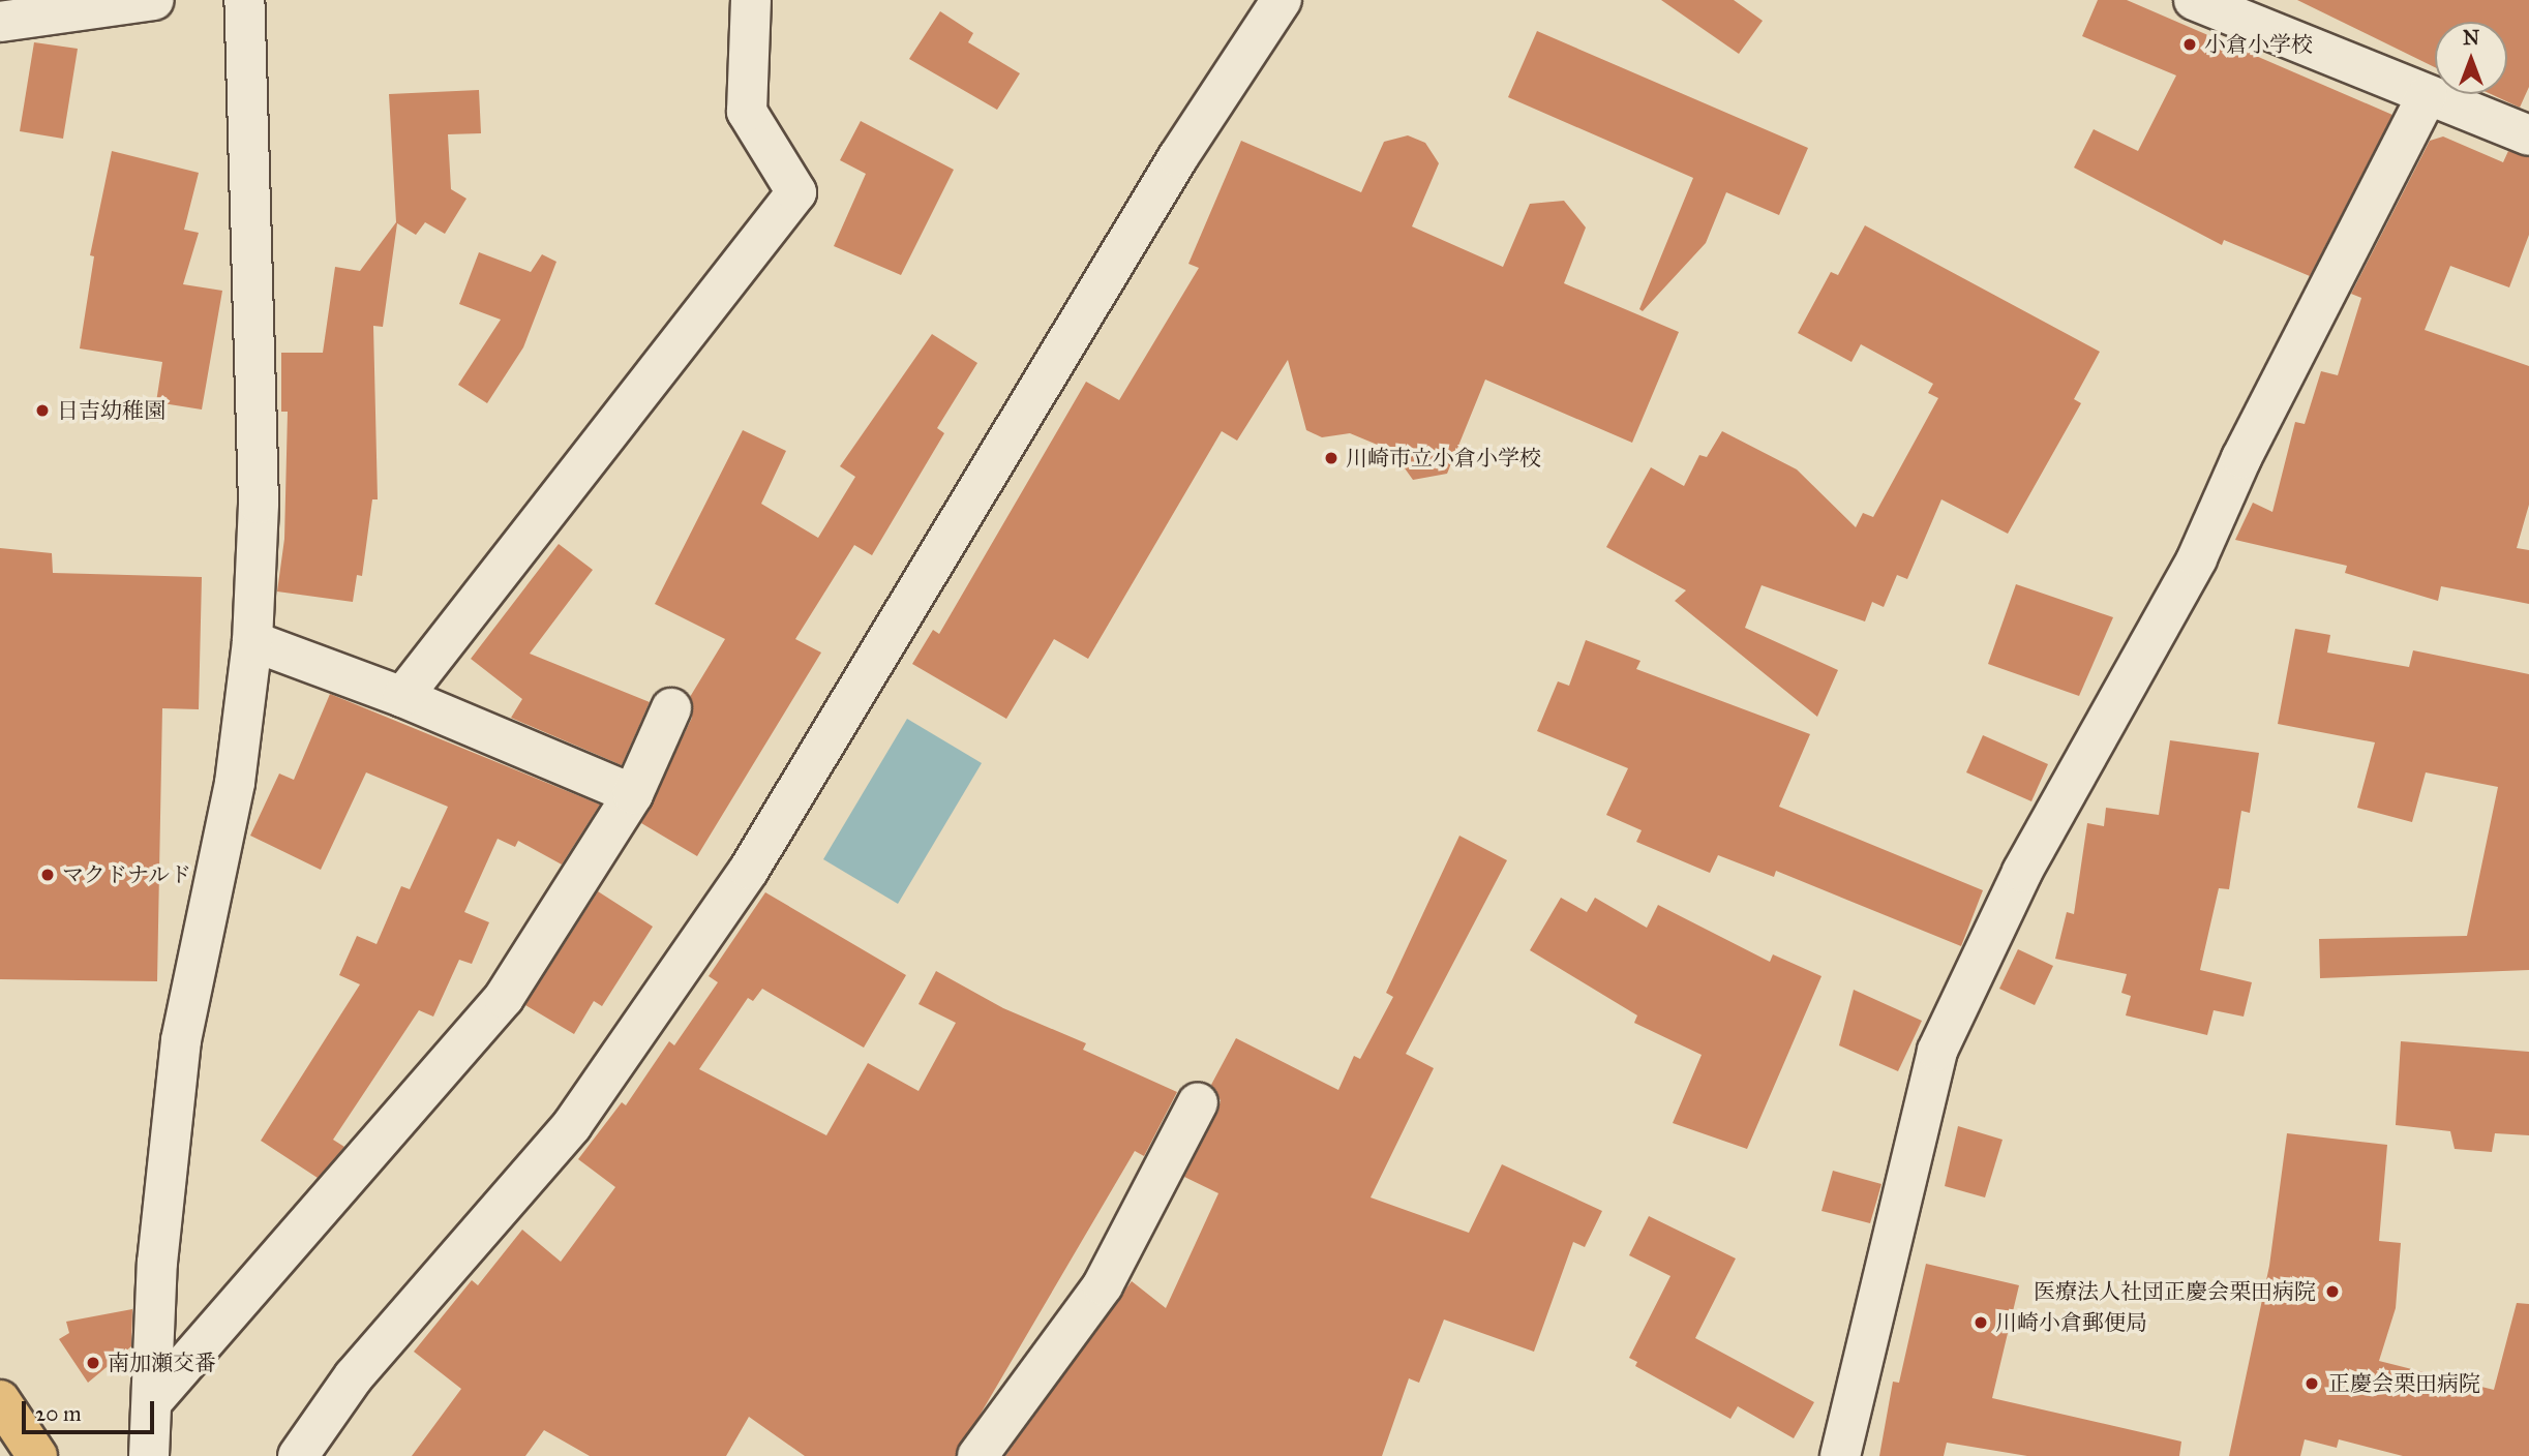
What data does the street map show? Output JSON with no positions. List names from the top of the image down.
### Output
{
  "places": [
    "小倉小学校",
    "日吉幼稚園",
    "川崎市立小倉小学校",
    "マクドナルド",
    "医療法人社団正慶会栗田病院",
    "川崎小倉郵便局",
    "南加瀬交番",
    "正慶会栗田病院"
  ],
  "scale_bar": "20 m",
  "north": "top"
}
